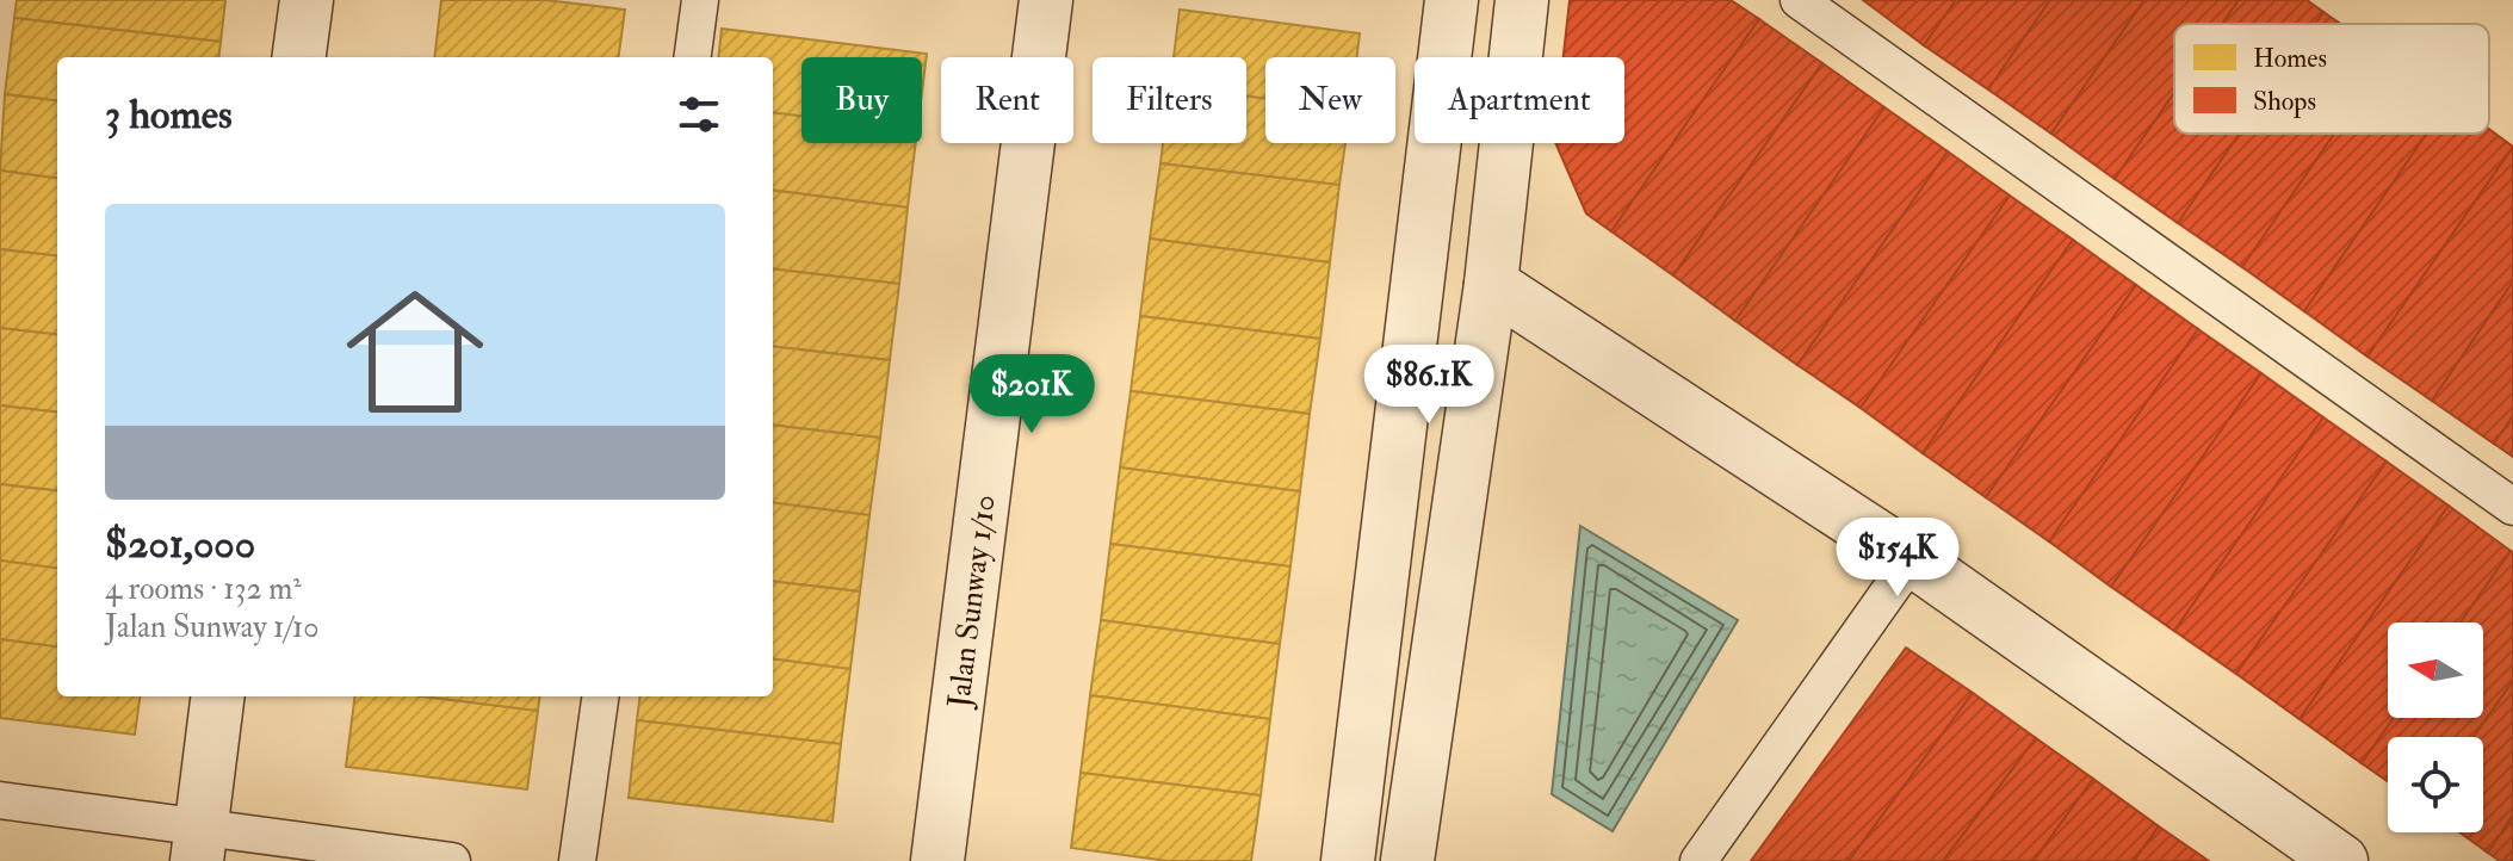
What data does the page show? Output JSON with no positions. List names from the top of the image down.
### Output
{
  "streets": {
    "street": ["Jalan Sunway 1/10"]
  },
  "legend": ["Homes", "Shops"],
  "north": "left",
  "page": {
    "chip": [
      "Buy",
      "Rent",
      "Filters",
      "New",
      "Apartment"
    ],
    "heading": "3 homes",
    "list": [
      {
        "name": "$201,000",
        "note": "4 rooms · 132 m² · Jalan Sunway 1/10"
      }
    ],
    "price": ["$86.1K", "$201K", "$154K"]
  }
}
